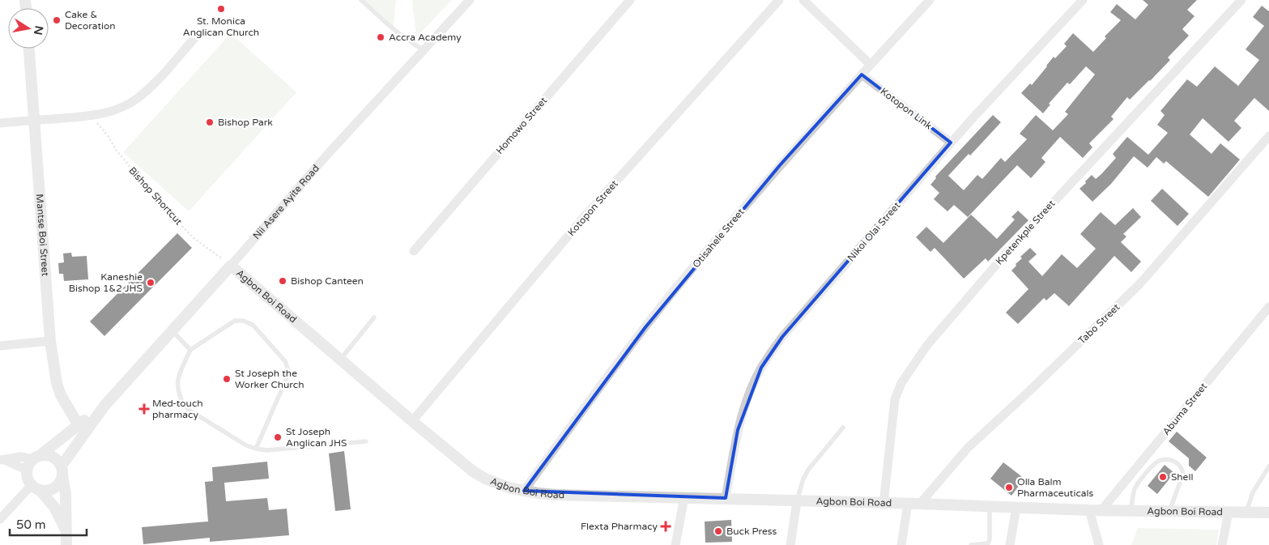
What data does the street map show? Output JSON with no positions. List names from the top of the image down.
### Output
{
  "streets": {
    "street": [
      "Kotopon Link",
      "Homowo Street",
      "Nii Asere Ayite Road",
      "Kotopon Street",
      "Nikoi Olai Street",
      "Kpetenkple Street",
      "Mantse Boi Street",
      "Otisahele Street",
      "Agbon Boi Road",
      "Tabo Street",
      "Abuma Street"
    ],
    "path": ["Bishop Shortcut"]
  },
  "crossings": [
    ["Kotopon Link", "Nikoi Olai Street"],
    ["Kotopon Link", "Otisahele Street"],
    ["Bishop Shortcut", "Nii Asere Ayite Road"],
    ["Bishop Shortcut", "Agbon Boi Road"],
    ["Nii Asere Ayite Road", "Mantse Boi Street"],
    ["Nii Asere Ayite Road", "Agbon Boi Road"],
    ["Kotopon Street", "Agbon Boi Road"],
    ["Nikoi Olai Street", "Agbon Boi Road"],
    ["Kpetenkple Street", "Agbon Boi Road"],
    ["Otisahele Street", "Agbon Boi Road"],
    ["Agbon Boi Road", "Tabo Street"],
    ["Agbon Boi Road", "Abuma Street"]
  ],
  "places": {
    "other": [
      "St. Monica Anglican Church",
      "Cake & Decoration",
      "Accra Academy",
      "Bishop Park",
      "Bishop Canteen",
      "Kaneshie Bishop 1&2 JHS",
      "St Joseph the Worker Church",
      "St Joseph Anglican JHS",
      "Shell",
      "Olla Balm Pharmaceuticals",
      "Buck Press"
    ],
    "health": ["Med-touch pharmacy", "Flexta Pharmacy"]
  },
  "scale_bar": "50 m",
  "north": "right"
}
